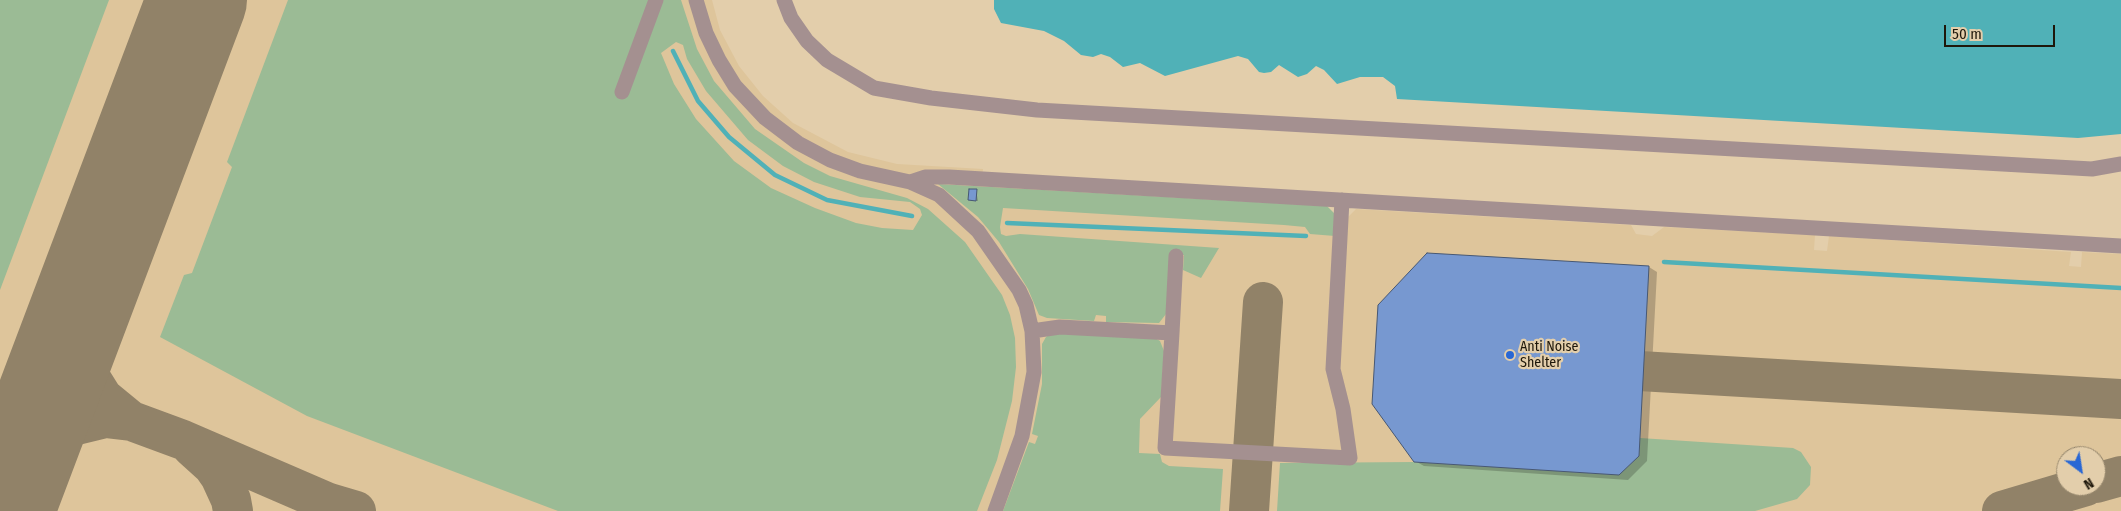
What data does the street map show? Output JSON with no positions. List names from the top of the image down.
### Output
{
  "places": ["Anti Noise Shelter"],
  "scale_bar": "50 m",
  "north": "bottom right"
}
